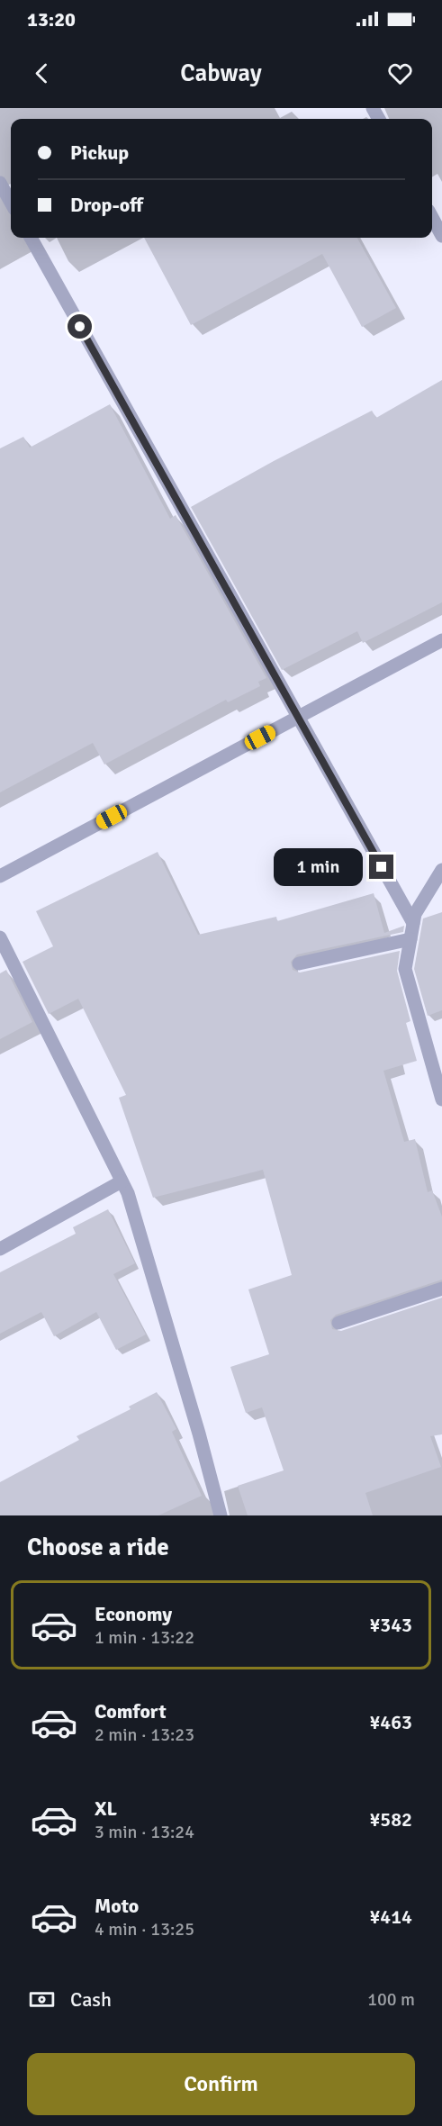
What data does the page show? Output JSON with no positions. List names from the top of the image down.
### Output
{
  "page": {
    "status": "13:20",
    "header": "Cabway",
    "banner": ["Pickup", "Drop-off"],
    "bubble": "1 min",
    "heading": "Choose a ride",
    "list": [
      {
        "name": "Economy",
        "note": "1 min · 13:22",
        "value": "¥343"
      },
      {
        "name": "Comfort",
        "note": "2 min · 13:23",
        "value": "¥463"
      },
      {
        "name": "XL",
        "note": "3 min · 13:24",
        "value": "¥582"
      },
      {
        "name": "Moto",
        "note": "4 min · 13:25",
        "value": "¥414"
      }
    ],
    "pay": ["Cash", "100 m"],
    "buttons": "Confirm"
  }
}
